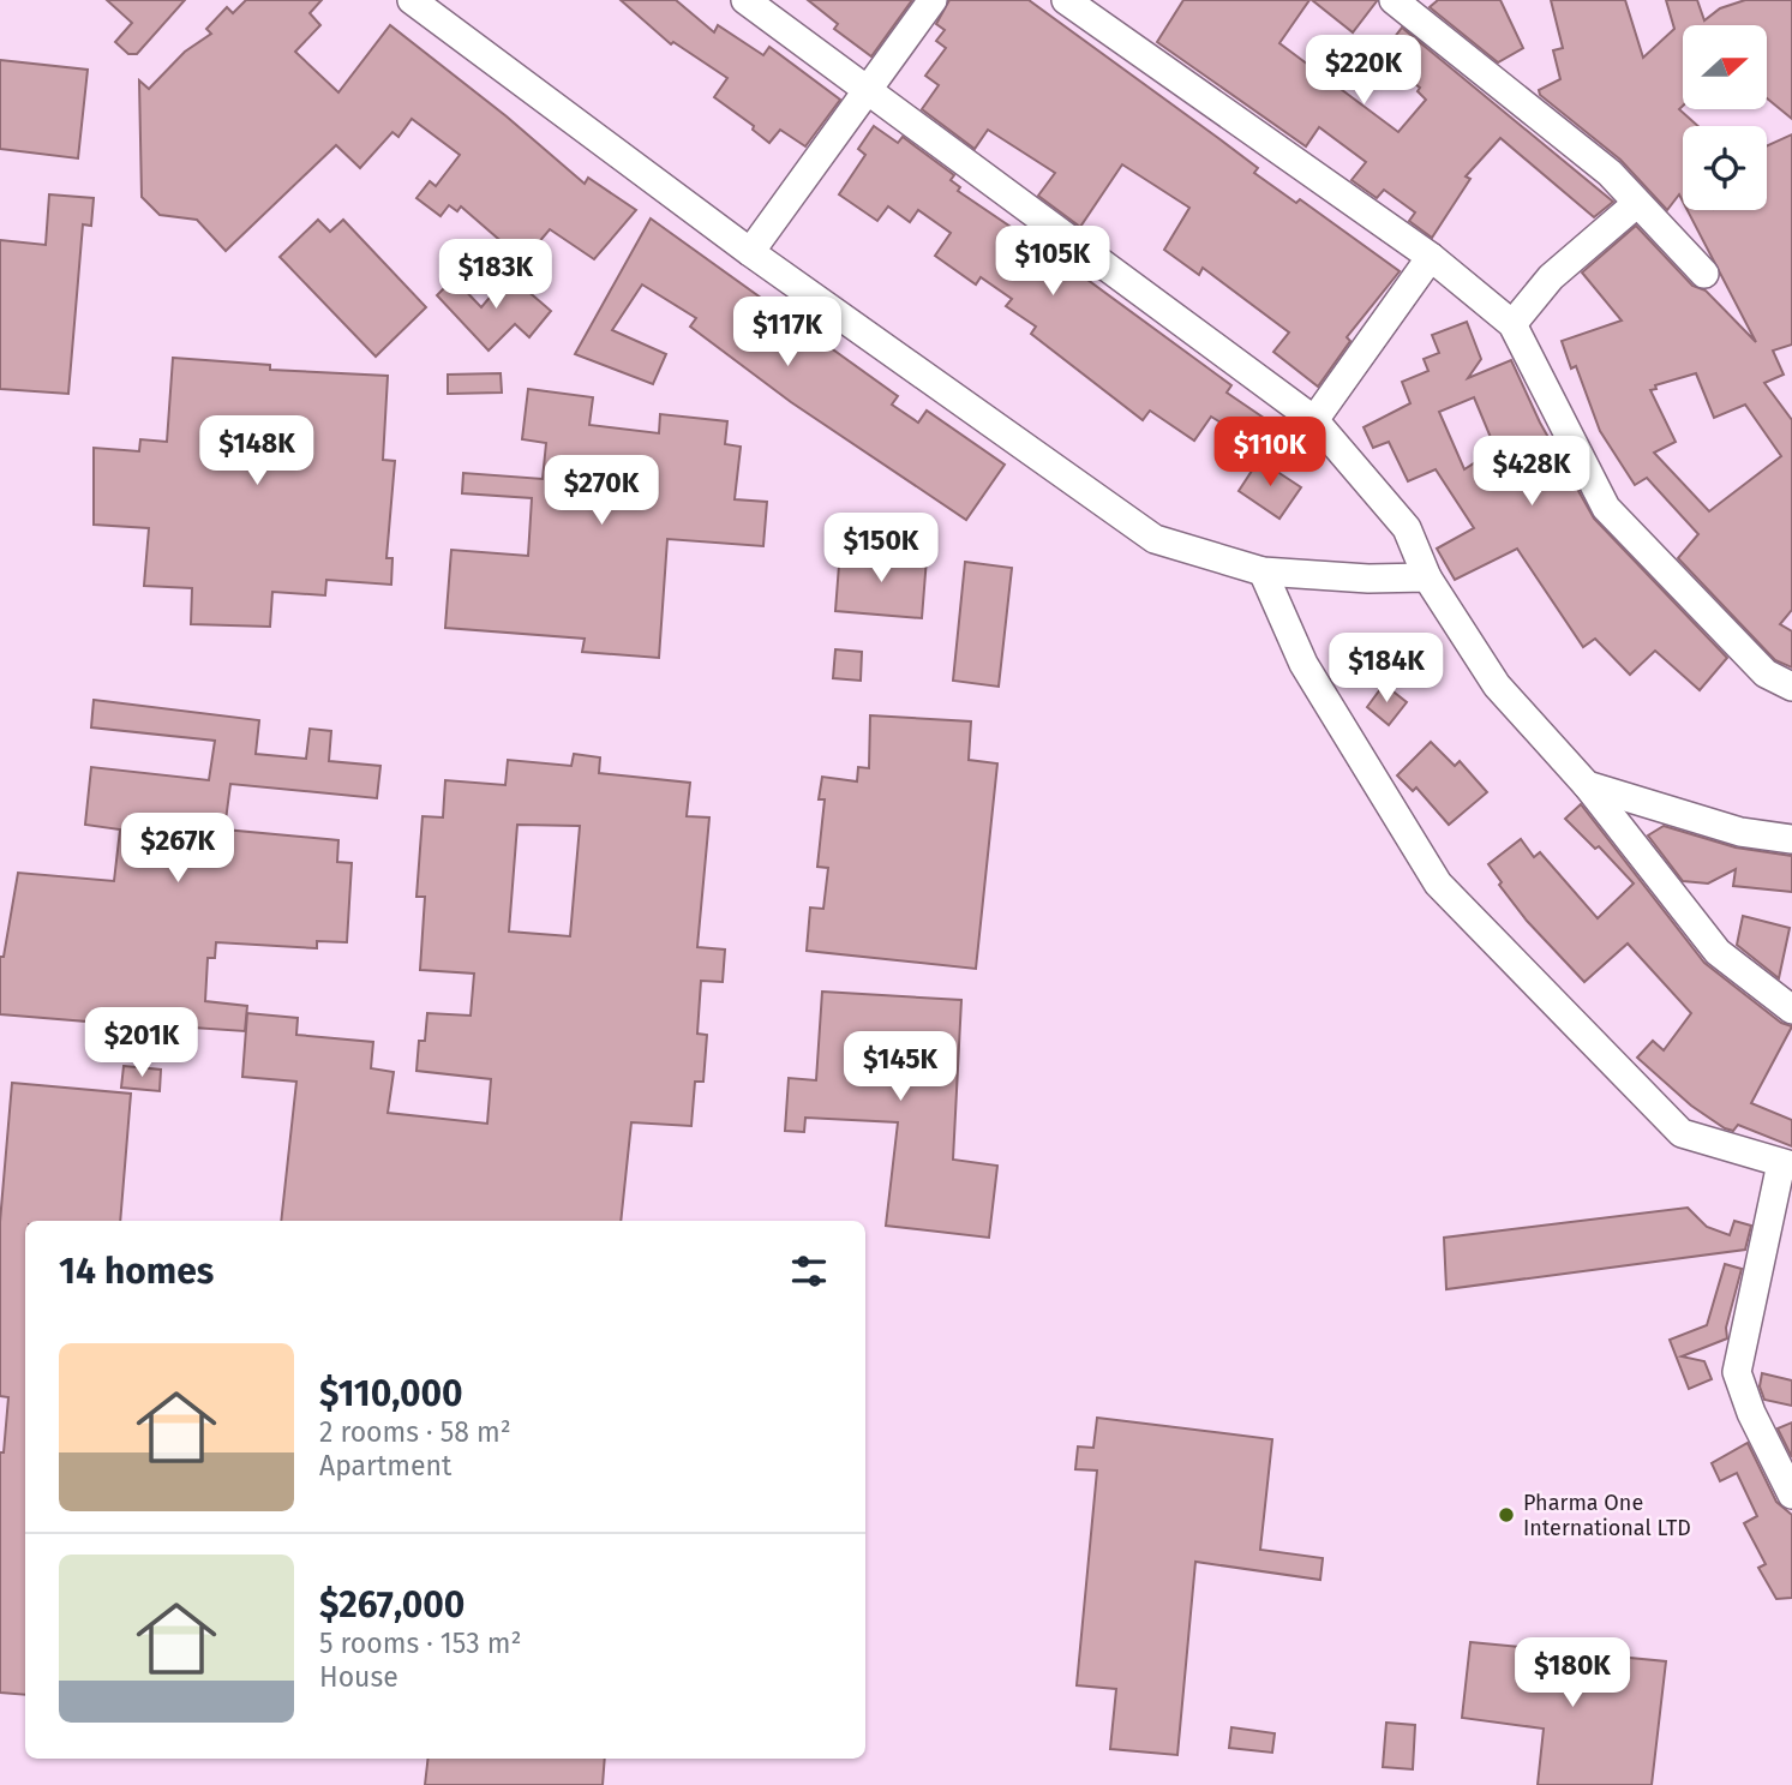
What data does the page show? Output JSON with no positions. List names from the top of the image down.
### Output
{
  "places": ["Pharma One International LTD"],
  "north": "right",
  "page": {
    "price": [
      "$220K",
      "$105K",
      "$183K",
      "$117K",
      "$148K",
      "$110K",
      "$428K",
      "$270K",
      "$150K",
      "$184K",
      "$267K",
      "$201K",
      "$145K",
      "$180K"
    ],
    "heading": "14 homes",
    "list": [
      {
        "name": "$110,000",
        "note": "2 rooms · 58 m² · Apartment"
      },
      {
        "name": "$267,000",
        "note": "5 rooms · 153 m² · House"
      }
    ]
  }
}
